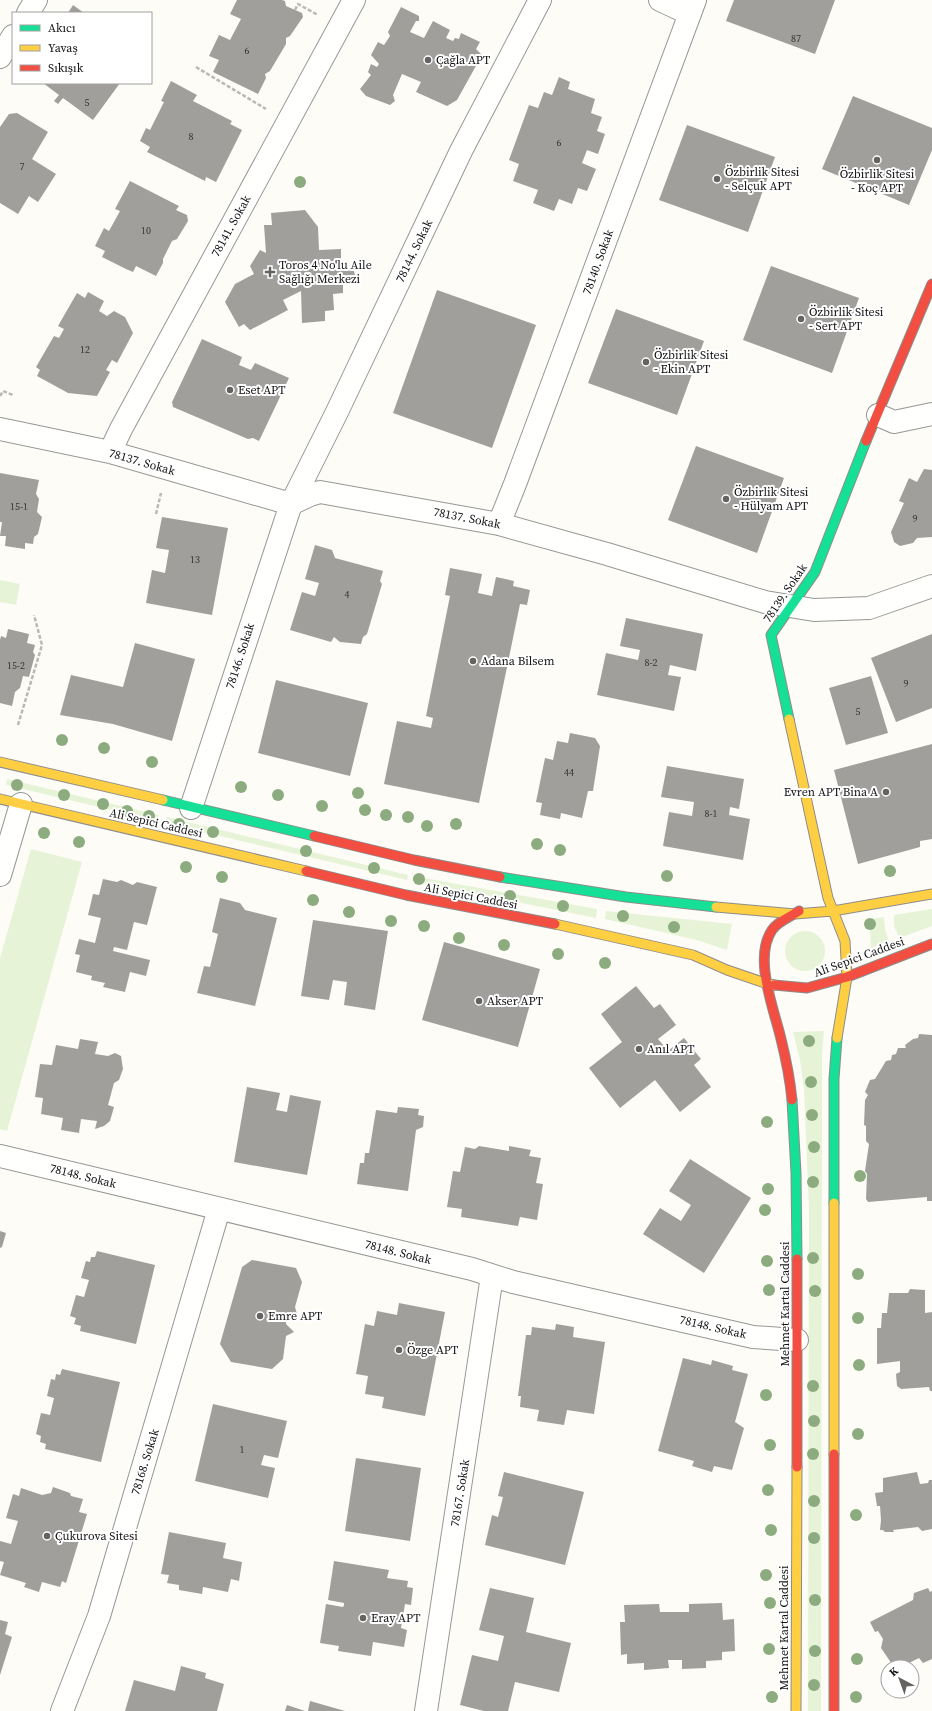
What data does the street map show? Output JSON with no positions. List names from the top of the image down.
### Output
{
  "streets": {
    "main road": ["78139. Sokak", "Ali Sepici Caddesi", "Mehmet Kartal Caddesi"],
    "street": [
      "78141. Sokak",
      "78144. Sokak",
      "78140. Sokak",
      "78137. Sokak",
      "78146. Sokak",
      "78148. Sokak",
      "78168. Sokak",
      "78167. Sokak"
    ]
  },
  "crossings": [
    ["78141. Sokak", "78137. Sokak"],
    ["78144. Sokak", "78137. Sokak"],
    ["78144. Sokak", "78146. Sokak"],
    ["78140. Sokak", "78137. Sokak"],
    ["78137. Sokak", "78139. Sokak"],
    ["78137. Sokak", "78146. Sokak"],
    ["78139. Sokak", "Ali Sepici Caddesi"],
    ["78139. Sokak", "Mehmet Kartal Caddesi"],
    ["78146. Sokak", "Ali Sepici Caddesi"],
    ["Ali Sepici Caddesi", "Mehmet Kartal Caddesi"],
    ["78148. Sokak", "Mehmet Kartal Caddesi"],
    ["78148. Sokak", "78168. Sokak"],
    ["78148. Sokak", "78167. Sokak"]
  ],
  "places": {
    "other": [
      "Çağla APT",
      "Özbirlik Sitesi - Koç APT",
      "Özbirlik Sitesi - Selçuk APT",
      "Özbirlik Sitesi - Sert APT",
      "Özbirlik Sitesi - Ekin APT",
      "Eset APT",
      "Özbirlik Sitesi - Hülyam APT",
      "Adana Bilsem",
      "Evren APT Bina A",
      "Akser APT",
      "Anıl APT",
      "Emre APT",
      "Özge APT",
      "Çukurova Sitesi",
      "Eray APT"
    ],
    "health": ["Toros 4 No'lu Aile Sağlığı Merkezi"]
  },
  "house_numbers": [
    "87",
    "6",
    "5",
    "8",
    "6",
    "7",
    "10",
    "12",
    "15-1",
    "9",
    "13",
    "4",
    "8-2",
    "15-2",
    "9",
    "5",
    "44",
    "8-1",
    "1"
  ],
  "legend": ["Akıcı", "Yavaş", "Sıkışık"],
  "north": "top left"
}
